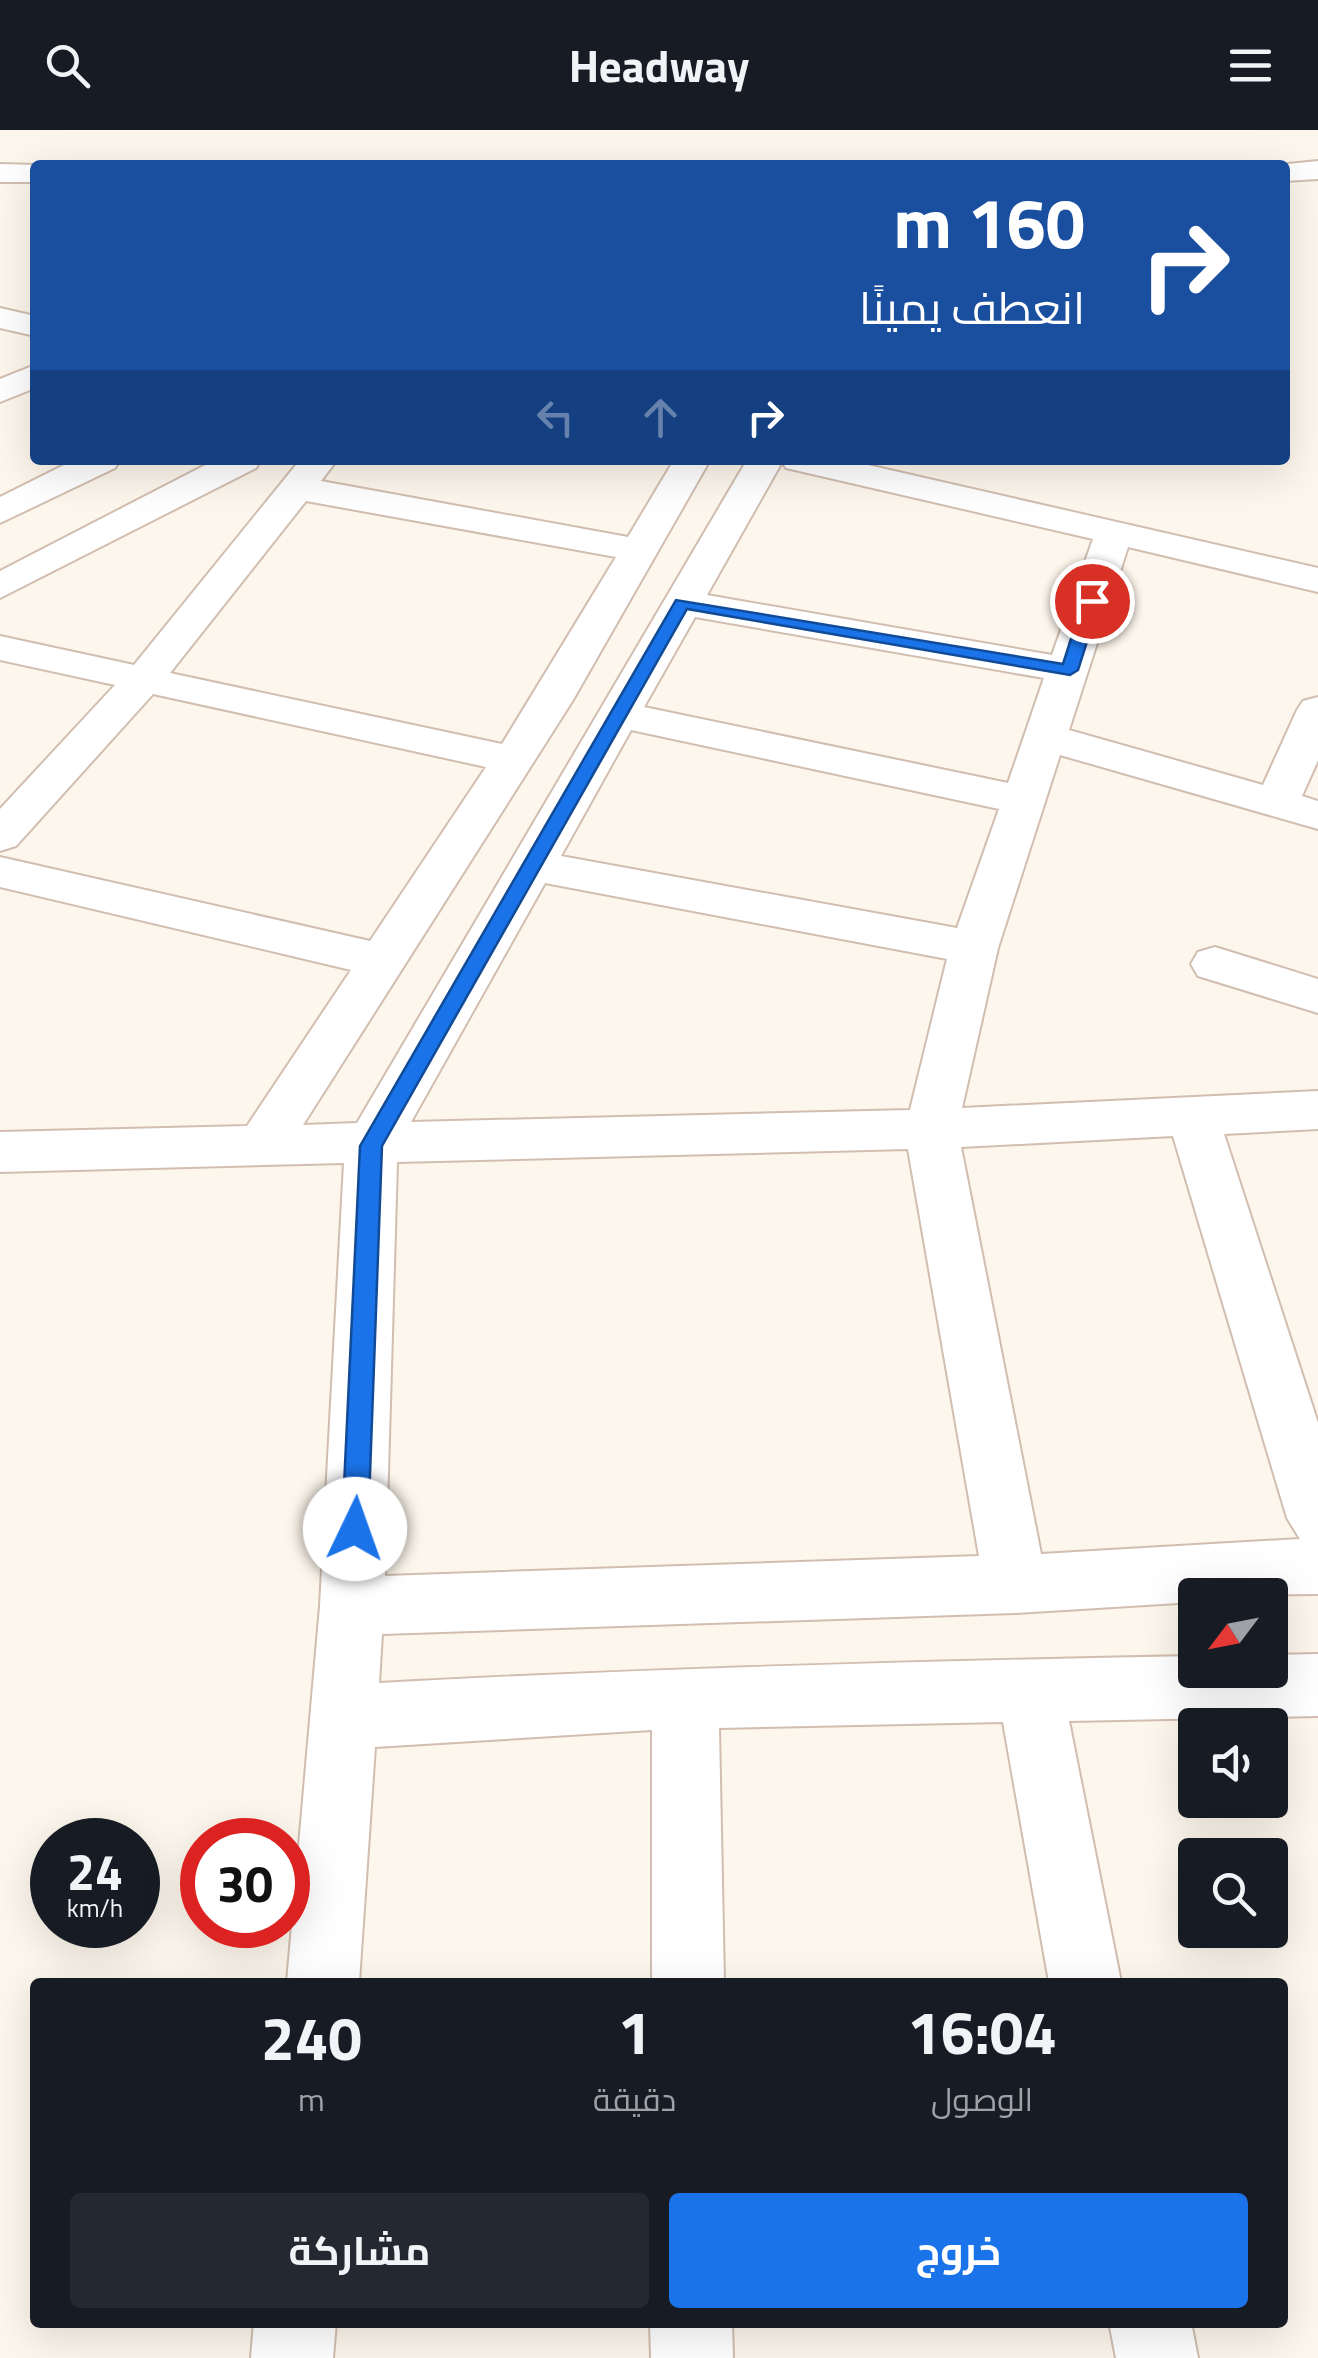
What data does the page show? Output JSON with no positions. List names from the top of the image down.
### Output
{
  "north": "bottom left",
  "page": {
    "header": "Headway",
    "turn": ["160 m", "انعطف يمينًا"],
    "speed": "24 km/h",
    "limit": "30",
    "eta": [
      "16:04",
      "الوصول",
      "1",
      "دقيقة",
      "240",
      "m"
    ],
    "buttons": ["خروج", "مشاركة"]
  }
}
